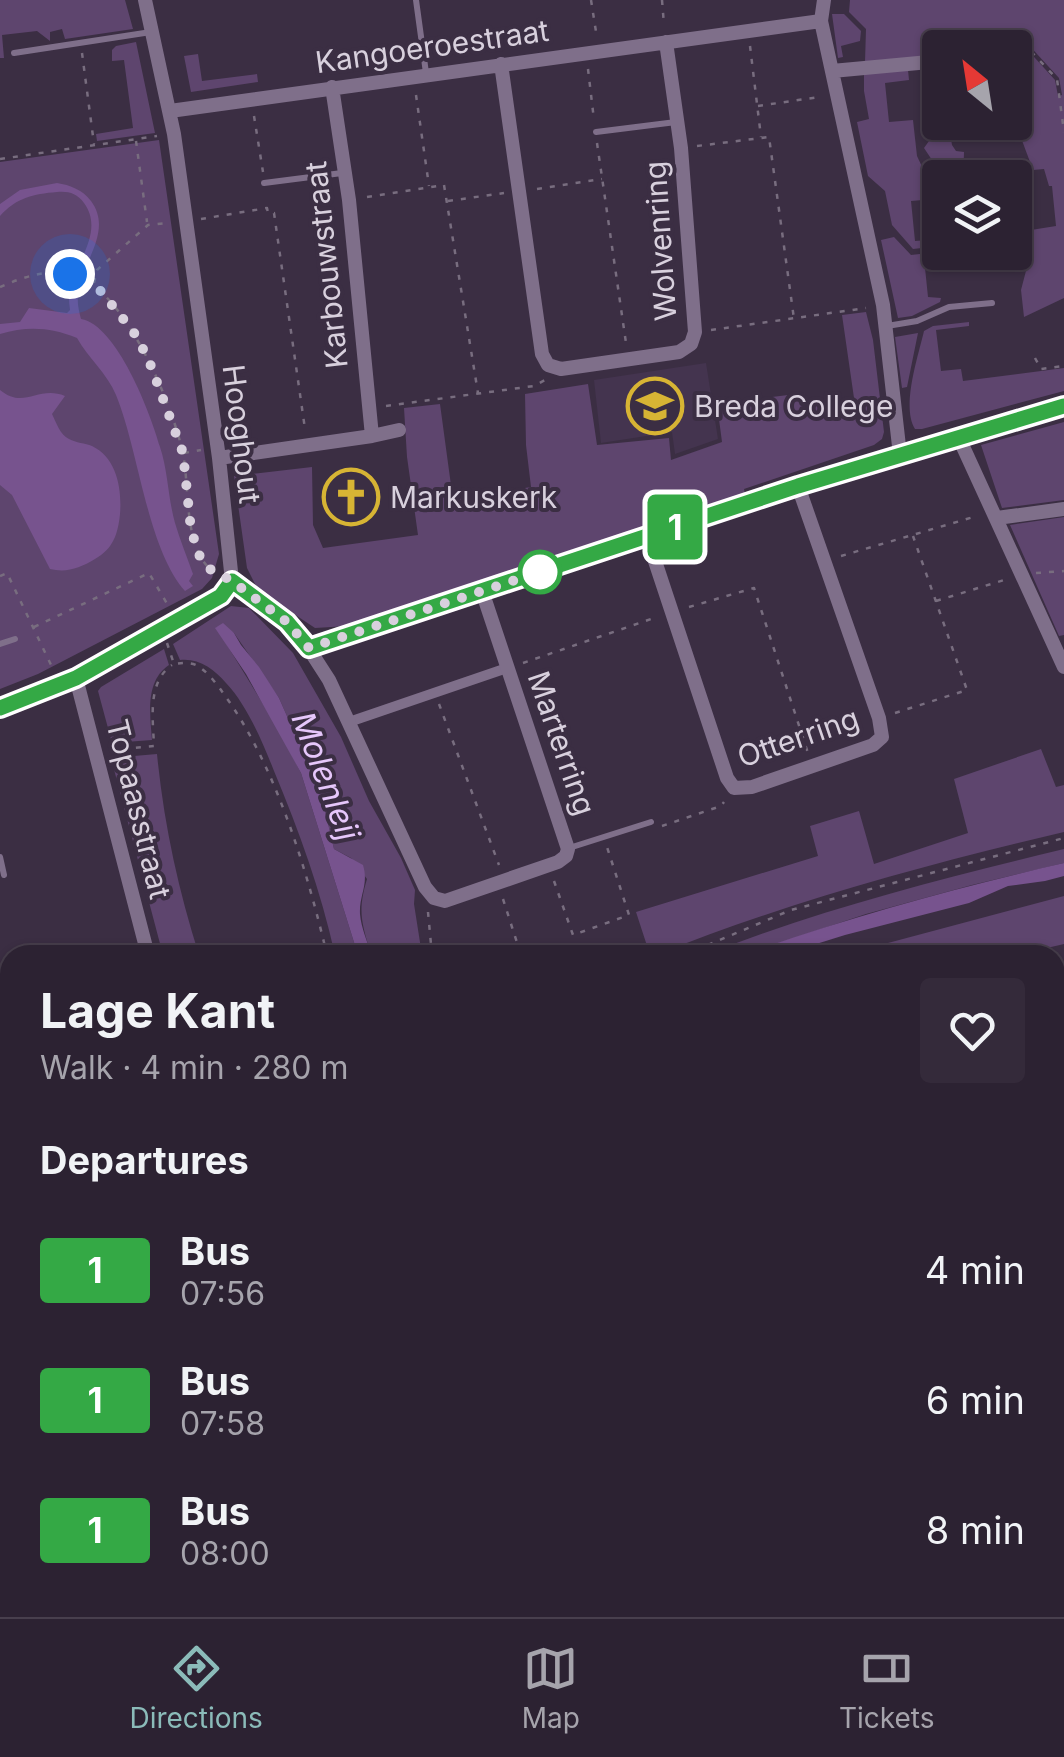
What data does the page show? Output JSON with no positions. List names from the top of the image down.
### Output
{
  "streets": {
    "street": [
      "Kangoeroestraat",
      "Wolvenring",
      "Karbouwstraat",
      "Hooghout",
      "Otterring",
      "Marterring",
      "Topaasstraat"
    ]
  },
  "crossings": [
    ["Kangoeroestraat", "Wolvenring"],
    ["Kangoeroestraat", "Karbouwstraat"],
    ["Kangoeroestraat", "Hooghout"]
  ],
  "water": ["Molenleij"],
  "places": {
    "school or university": ["Breda College"],
    "church": ["Markuskerk"]
  },
  "lines": ["bus line 1"],
  "north": "top left",
  "page": {
    "on_map": "1",
    "heading": [
      ["Lage Kant", "Walk · 4 min · 280 m"],
      "Departures"
    ],
    "list": [
      {
        "mark": "1",
        "name": "Bus",
        "note": "07:56",
        "value": "4 min"
      },
      {
        "mark": "1",
        "name": "Bus",
        "note": "07:58",
        "value": "6 min"
      },
      {
        "mark": "1",
        "name": "Bus",
        "note": "08:00",
        "value": "8 min"
      }
    ],
    "tabs": ["Directions", "Map", "Tickets"]
  }
}
